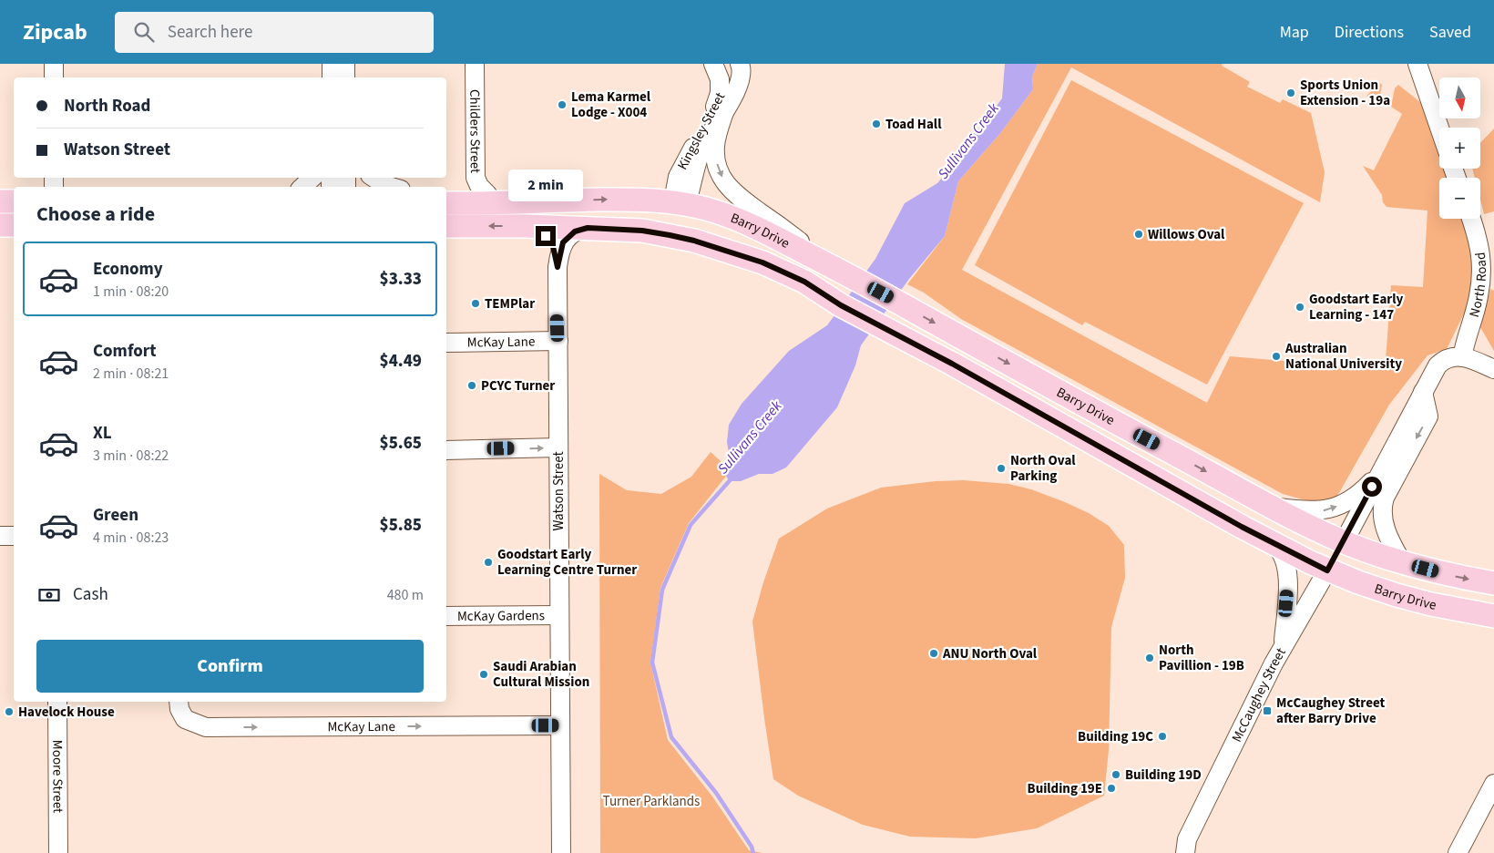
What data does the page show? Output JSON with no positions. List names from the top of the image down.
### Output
{
  "streets": {
    "main road": ["Barry Drive", "McCaughey Street"],
    "street": [
      "Childers Street",
      "Kingsley Street",
      "North Road",
      "McKay Lane",
      "Watson Street",
      "McKay Gardens",
      "Moore Street"
    ]
  },
  "crossings": [
    ["Kingsley Street", "Barry Drive"],
    ["Barry Drive", "Watson Street"],
    ["Barry Drive", "McCaughey Street"],
    ["McKay Lane", "Watson Street"],
    ["Watson Street", "McKay Gardens"]
  ],
  "one_way": ["McKay Lane"],
  "water": ["Sullivans Creek"],
  "parks": ["Turner Parklands"],
  "places": {
    "other": [
      "Sports Union Extension - 19a",
      "Lema Karmel Lodge - X004",
      "Toad Hall",
      "Willows Oval",
      "TEMPlar",
      "Goodstart Early Learning - 147",
      "Australian National University",
      "PCYC Turner",
      "North Oval Parking",
      "Goodstart Early Learning Centre Turner",
      "ANU North Oval",
      "North Pavillion - 19B",
      "Saudi Arabian Cultural Mission",
      "Havelock House",
      "Building 19C",
      "Building 19D",
      "Building 19E"
    ],
    "transit": ["McCaughey Street after Barry Drive"]
  },
  "north": "bottom",
  "page": {
    "header": "Zipcab",
    "search": "Search here",
    "nav": ["Map", "Directions", "Saved"],
    "map_buttons": ["+", "−"],
    "banner": ["North Road", "Watson Street"],
    "bubble": "2 min",
    "heading": "Choose a ride",
    "list": [
      {
        "name": "Economy",
        "note": "1 min · 08:20",
        "value": "$3.33"
      },
      {
        "name": "Comfort",
        "note": "2 min · 08:21",
        "value": "$4.49"
      },
      {
        "name": "XL",
        "note": "3 min · 08:22",
        "value": "$5.65"
      },
      {
        "name": "Green",
        "note": "4 min · 08:23",
        "value": "$5.85"
      }
    ],
    "pay": ["Cash", "480 m"],
    "buttons": "Confirm"
  }
}
